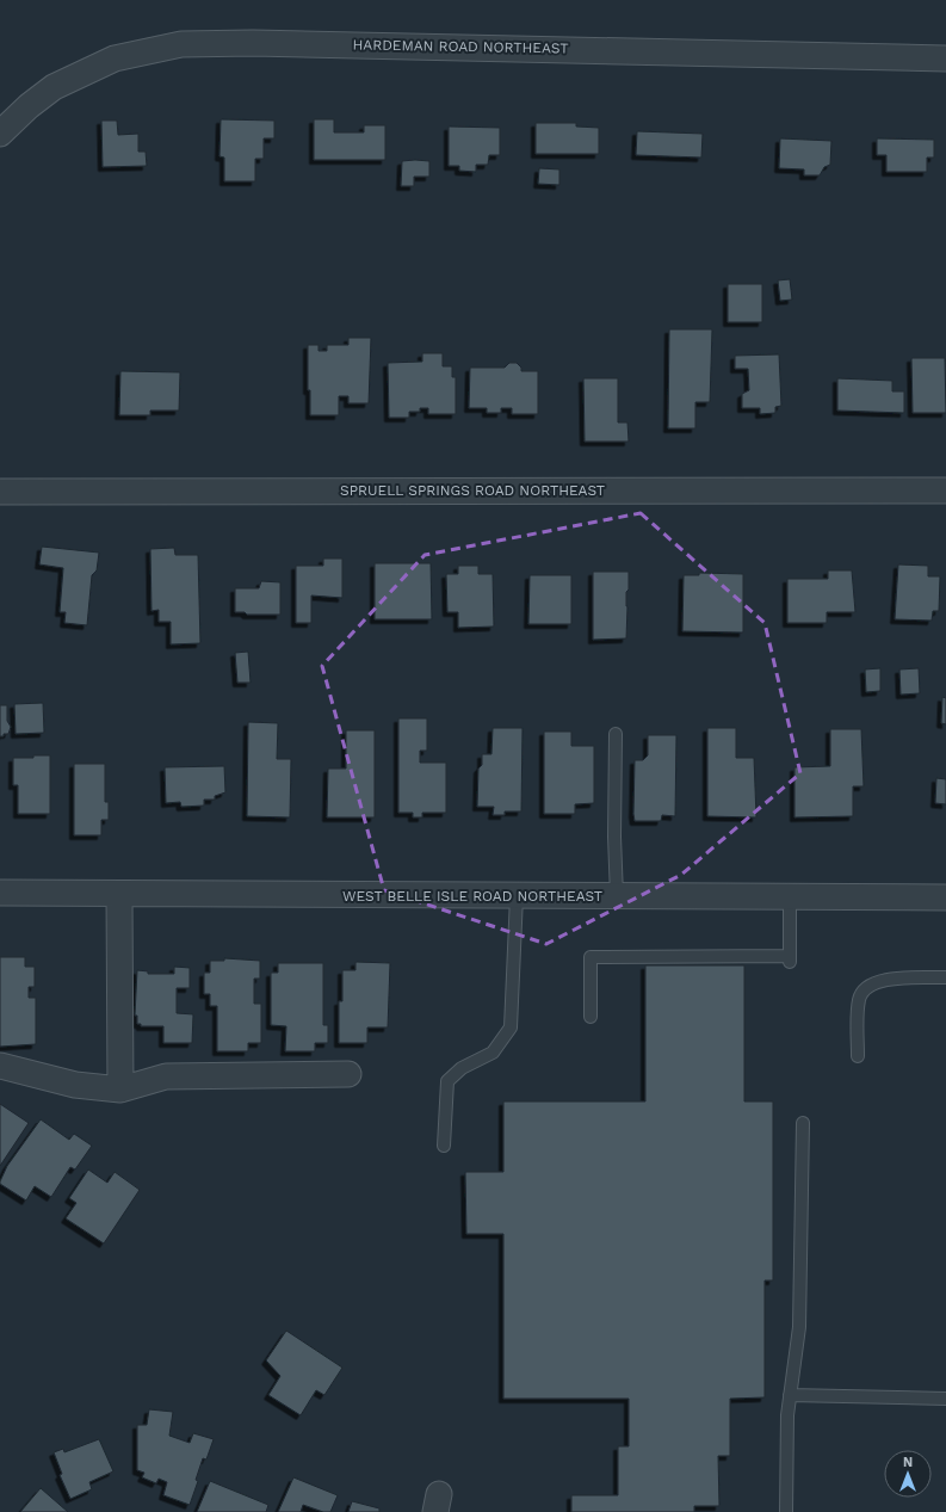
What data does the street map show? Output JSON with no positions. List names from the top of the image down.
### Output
{
  "streets": {
    "street": ["HARDEMAN ROAD NORTHEAST", "SPRUELL SPRINGS ROAD NORTHEAST", "WEST BELLE ISLE ROAD NORTHEAST"]
  },
  "north": "top"
}
